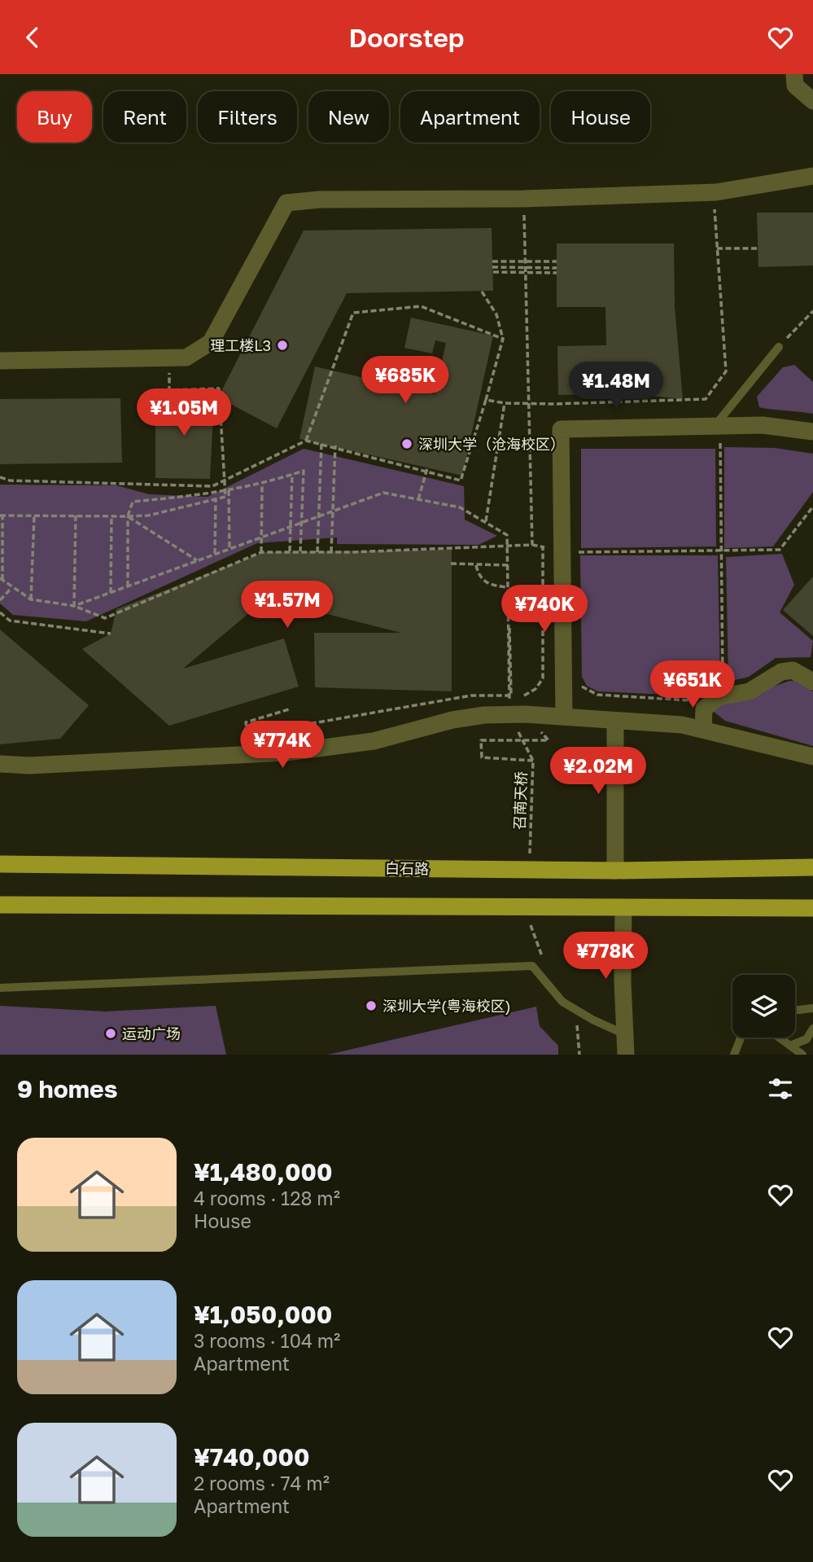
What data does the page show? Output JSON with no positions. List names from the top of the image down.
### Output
{
  "streets": {
    "main road": ["白石路"],
    "path": ["召南天桥"]
  },
  "places": [
    "理工楼L3",
    "深圳大学（沧海校区）",
    "深圳大学(粤海校区)",
    "运动广场"
  ],
  "page": {
    "header": "Doorstep",
    "chip": [
      "Buy",
      "Rent",
      "Filters",
      "New",
      "Apartment",
      "House"
    ],
    "price": [
      "¥685K",
      "¥1.48M",
      "¥1.05M",
      "¥1.57M",
      "¥740K",
      "¥651K",
      "¥774K",
      "¥2.02M",
      "¥778K"
    ],
    "heading": "9 homes",
    "list": [
      {
        "name": "¥1,480,000",
        "note": "4 rooms · 128 m² · House"
      },
      {
        "name": "¥1,050,000",
        "note": "3 rooms · 104 m² · Apartment"
      },
      {
        "name": "¥740,000",
        "note": "2 rooms · 74 m² · Apartment"
      }
    ]
  }
}
